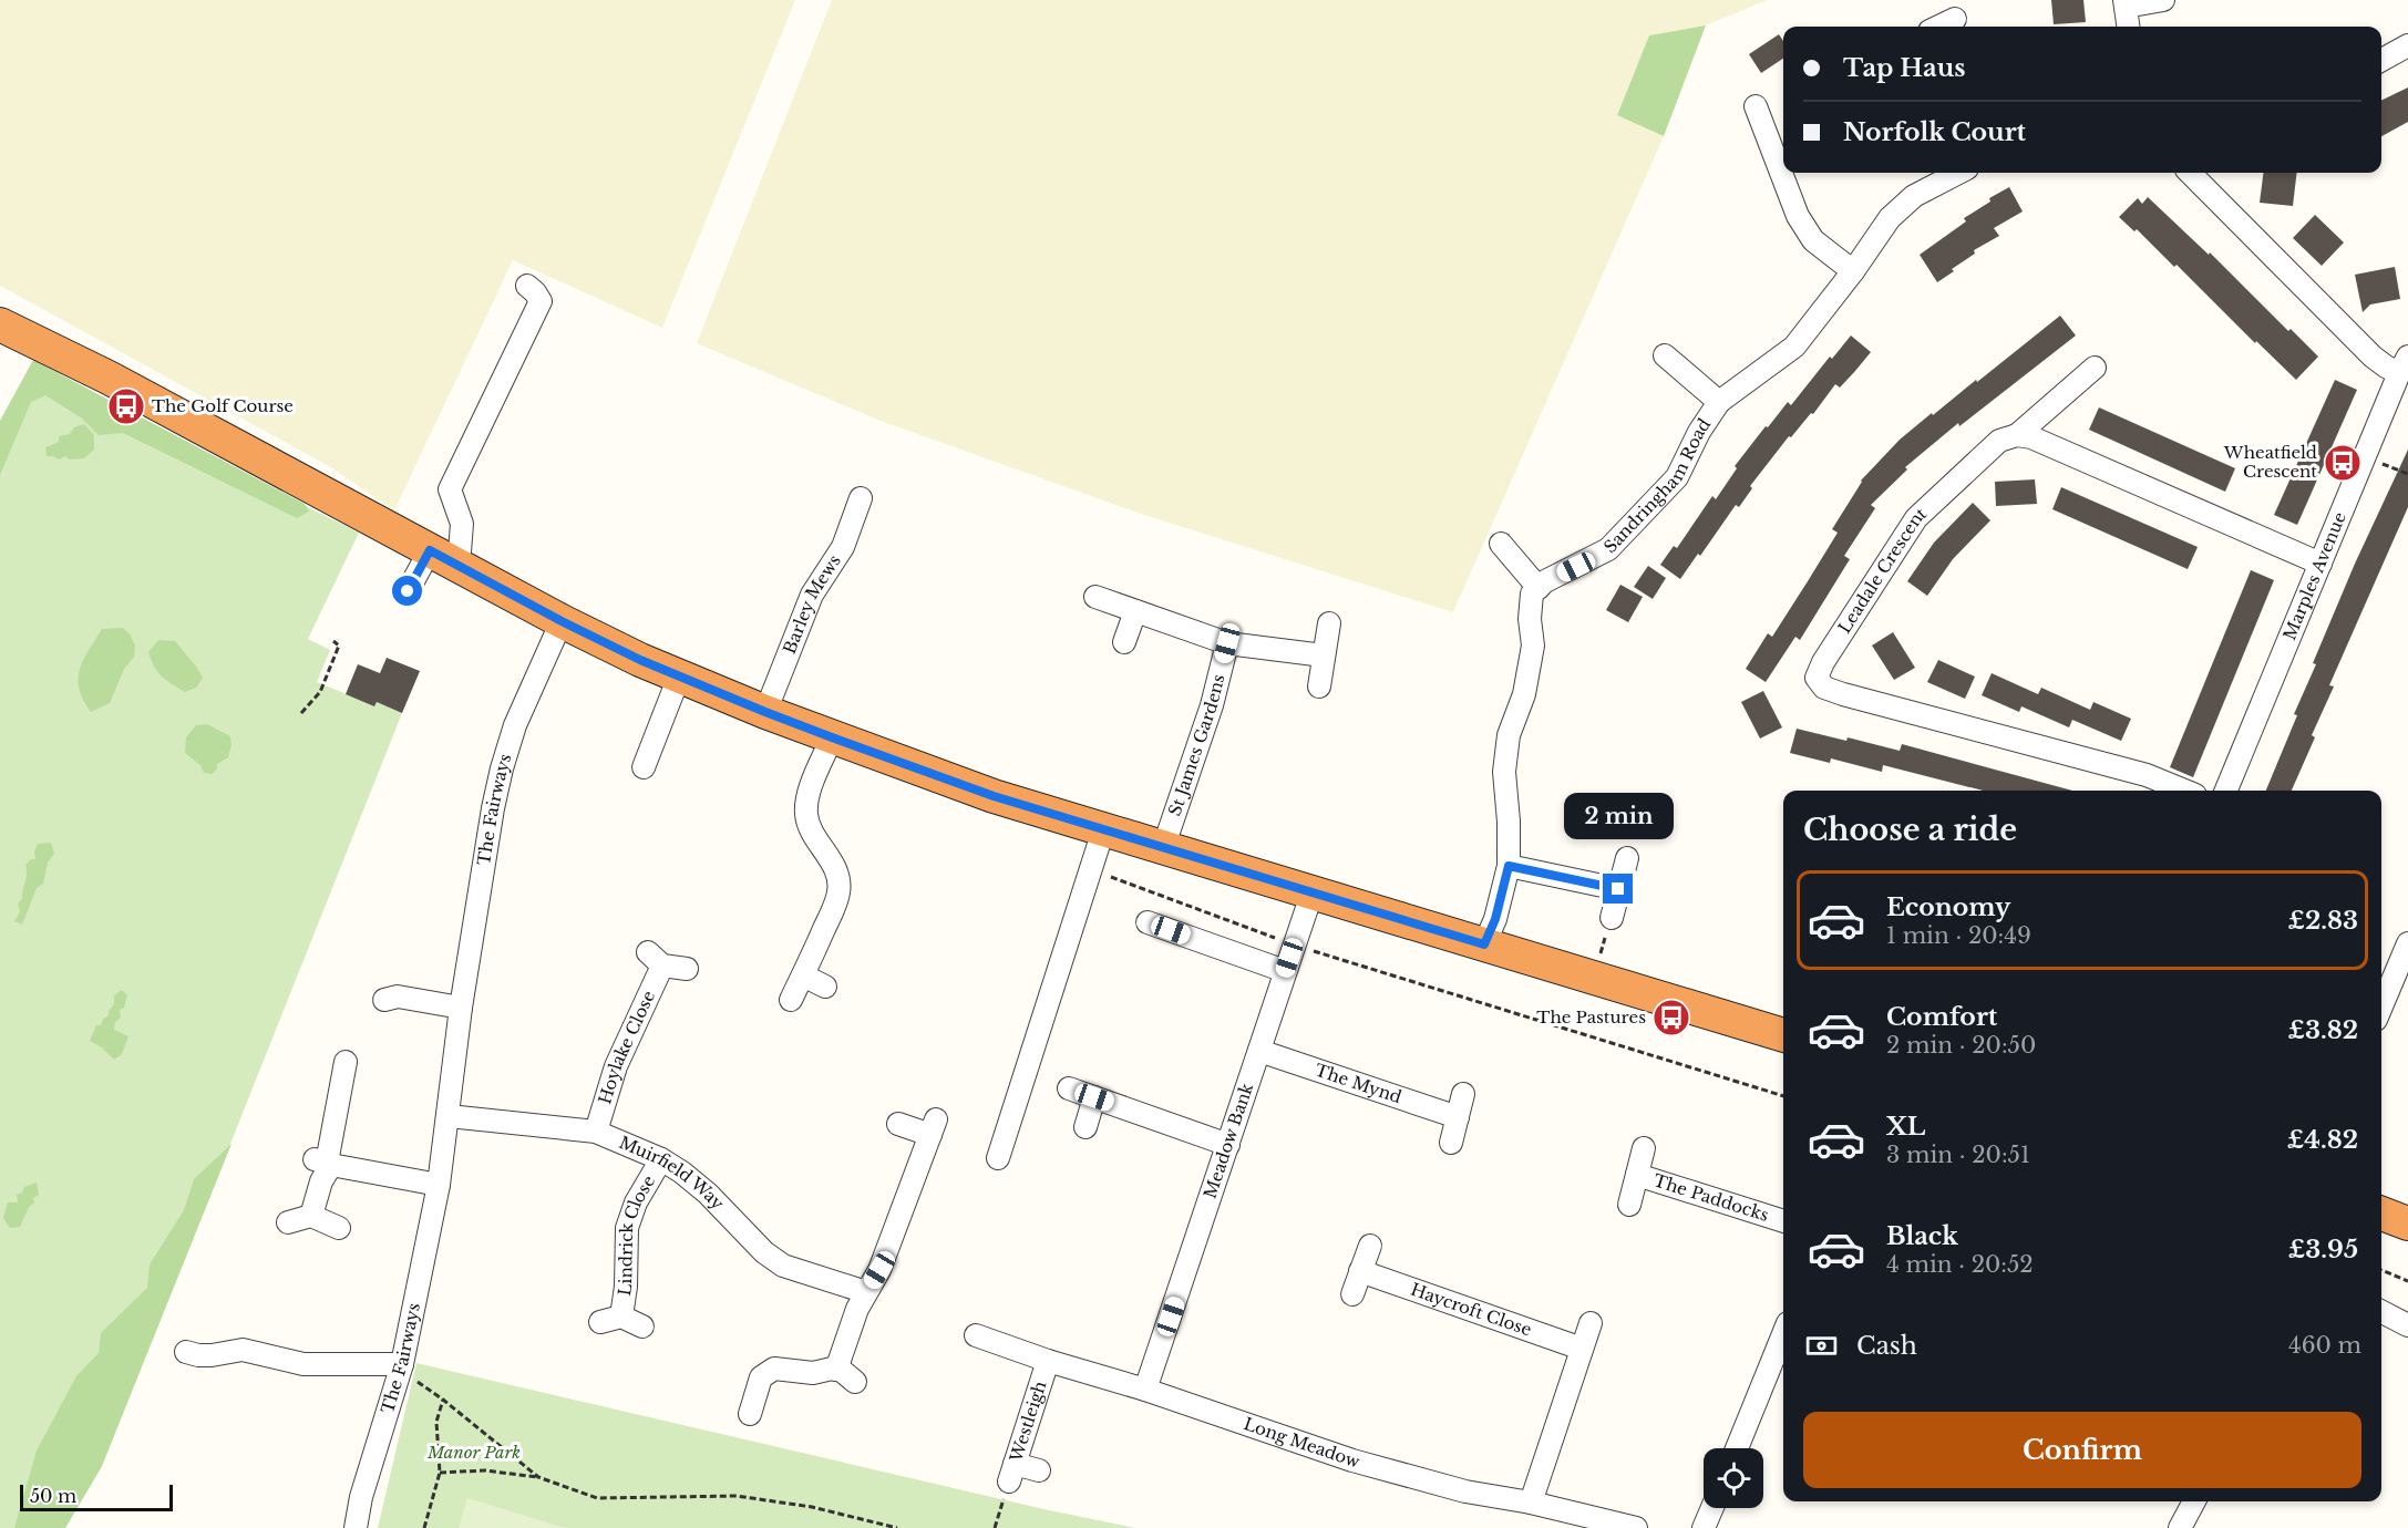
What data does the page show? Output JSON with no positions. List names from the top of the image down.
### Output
{
  "streets": {
    "street": [
      "Sandringham Road",
      "Leadale Crescent",
      "Marples Avenue",
      "Barley Mews",
      "St James Gardens",
      "The Fairways",
      "Hoylake Close",
      "The Mynd",
      "Meadow Bank",
      "Muirfield Way",
      "The Paddocks",
      "Lindrick Close",
      "Haycroft Close",
      "Westleigh",
      "Long Meadow"
    ]
  },
  "crossings": [
    ["The Fairways", "Muirfield Way"],
    ["Hoylake Close", "Muirfield Way"],
    ["The Mynd", "Meadow Bank"],
    ["Meadow Bank", "Long Meadow"],
    ["Muirfield Way", "Lindrick Close"],
    ["Westleigh", "Long Meadow"]
  ],
  "parks": ["Manor Park"],
  "places": {
    "bus stop": ["The Golf Course", "Wheatfield Crescent", "The Pastures"]
  },
  "scale_bar": "50 m",
  "page": {
    "banner": ["Tap Haus", "Norfolk Court"],
    "heading": "Choose a ride",
    "bubble": "2 min",
    "list": [
      {
        "name": "Economy",
        "note": "1 min · 20:49",
        "value": "£2.83"
      },
      {
        "name": "Comfort",
        "note": "2 min · 20:50",
        "value": "£3.82"
      },
      {
        "name": "XL",
        "note": "3 min · 20:51",
        "value": "£4.82"
      },
      {
        "name": "Black",
        "note": "4 min · 20:52",
        "value": "£3.95"
      }
    ],
    "pay": ["Cash", "460 m"],
    "buttons": "Confirm",
    "scale": "50 m"
  }
}
